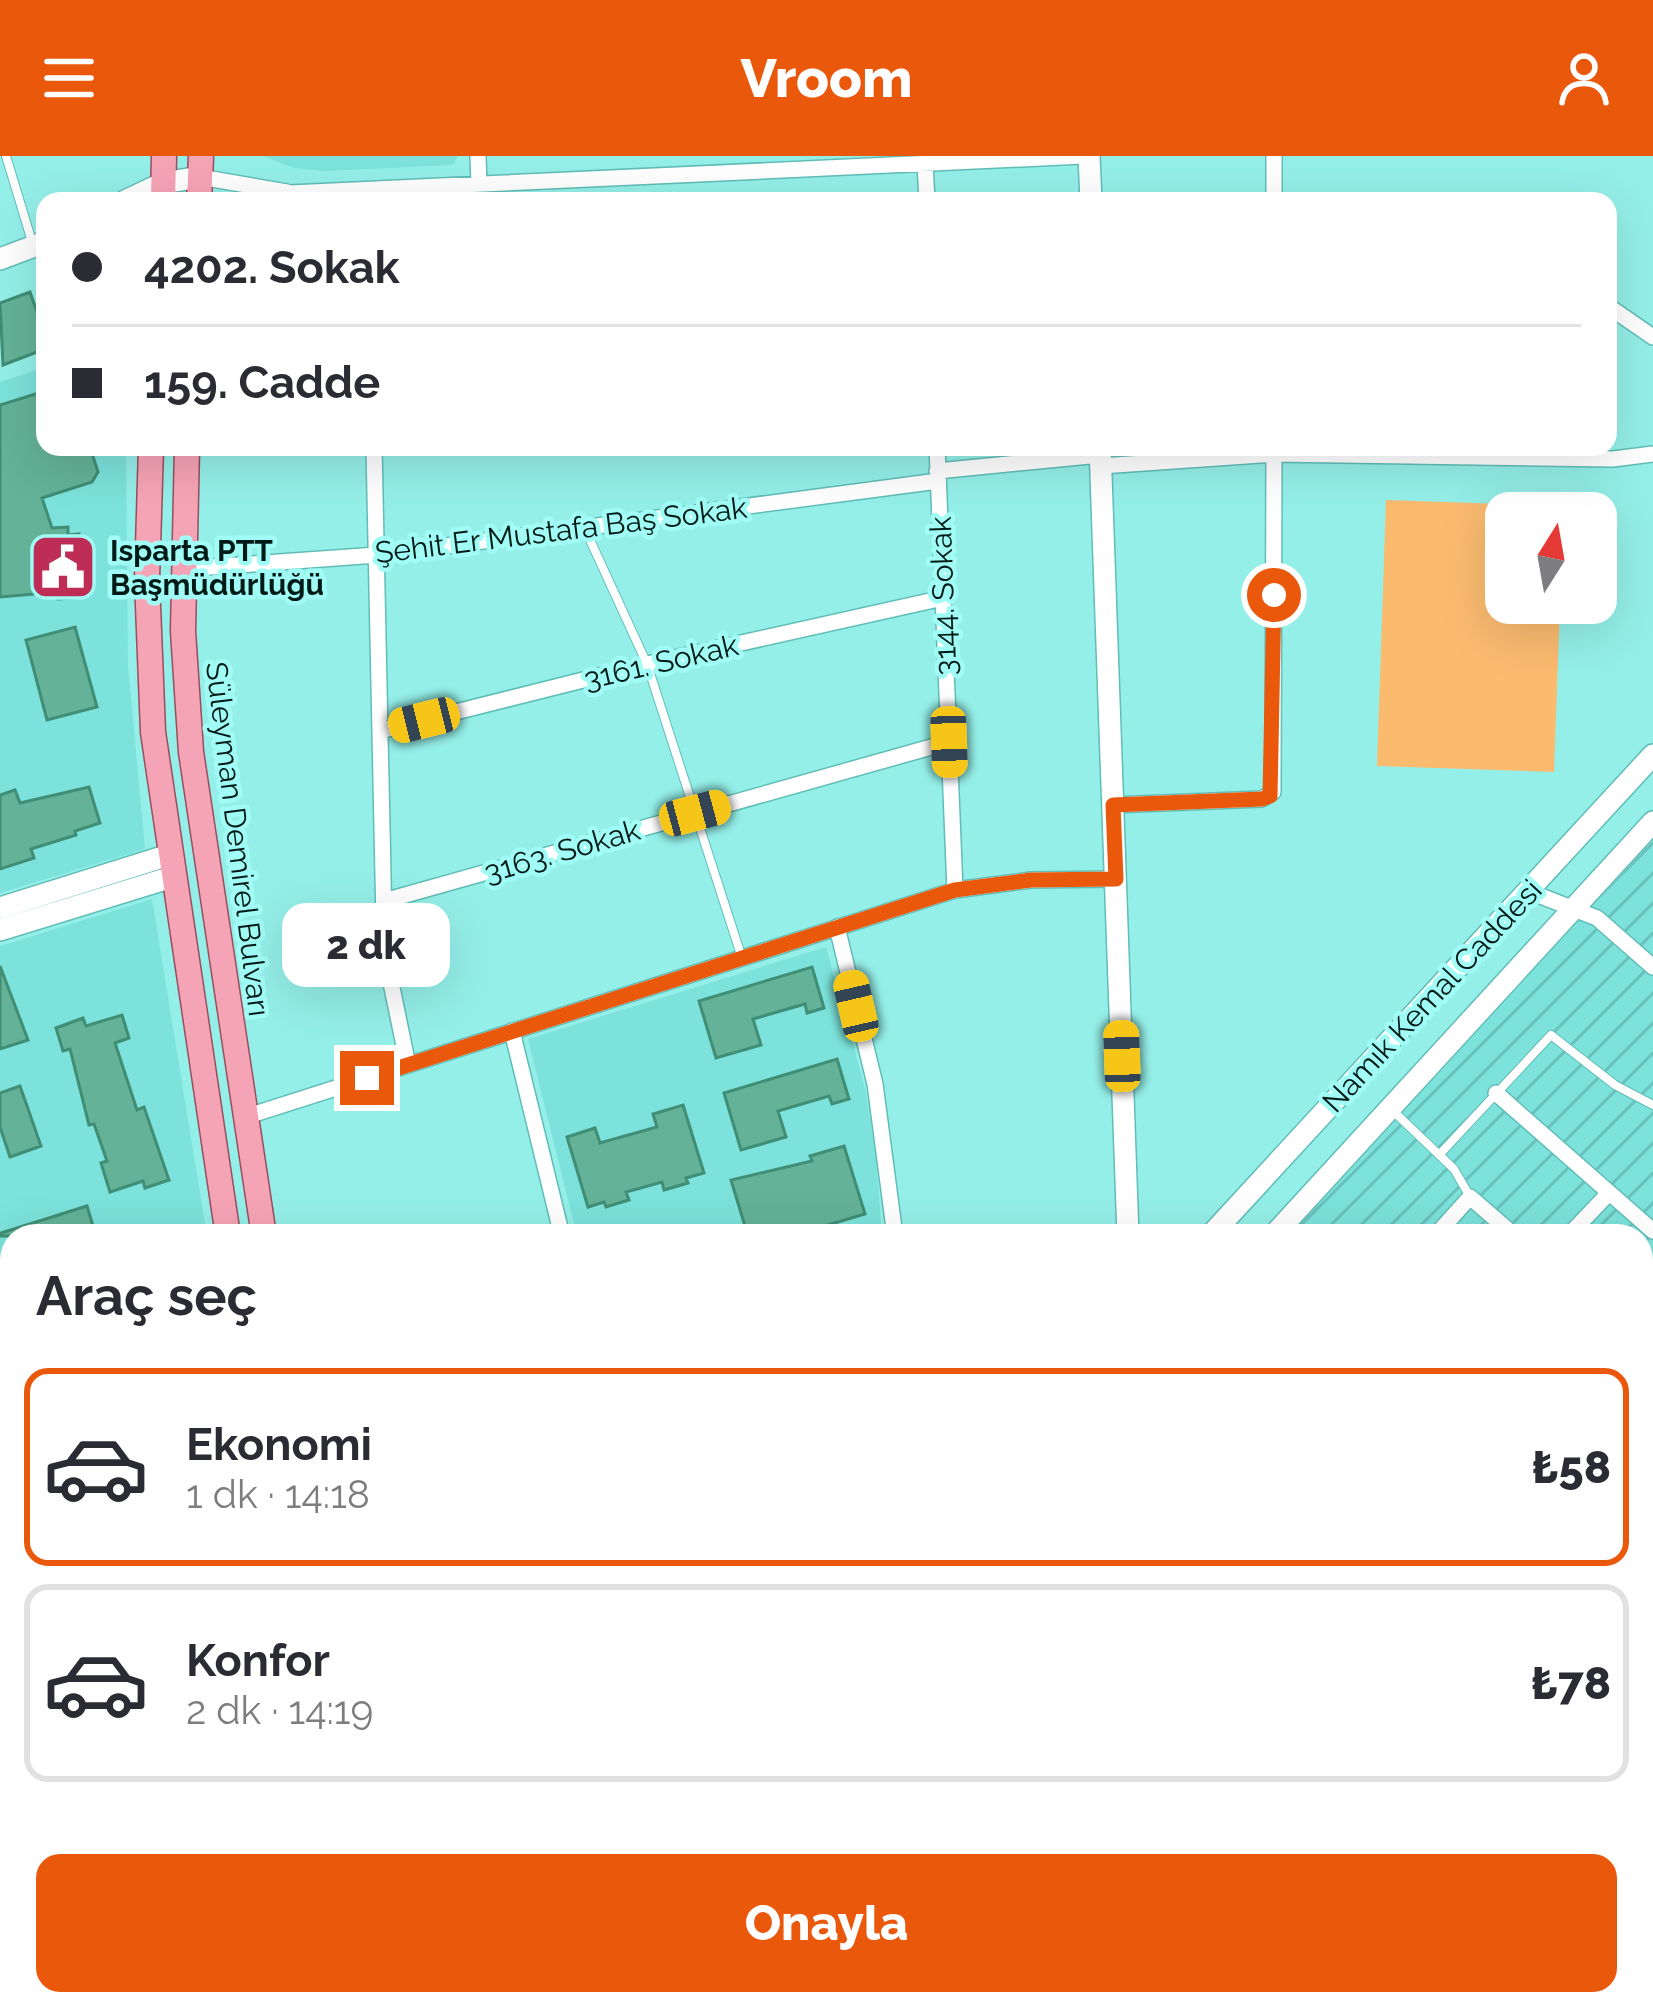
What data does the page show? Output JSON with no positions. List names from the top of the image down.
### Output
{
  "streets": {
    "main road": ["Süleyman Demirel Bulvarı"],
    "street": [
      "Şehit Er Mustafa Baş Sokak",
      "3144. Sokak",
      "3161. Sokak",
      "3163. Sokak",
      "Namık Kemal Caddesi"
    ]
  },
  "crossings": [
    ["Şehit Er Mustafa Baş Sokak", "3144. Sokak"],
    ["Şehit Er Mustafa Baş Sokak", "Süleyman Demirel Bulvarı"],
    ["3144. Sokak", "3161. Sokak"],
    ["3144. Sokak", "3163. Sokak"]
  ],
  "places": {
    "public building": ["Isparta PTT Başmüdürlüğü"]
  },
  "north": "top",
  "page": {
    "header": "Vroom",
    "banner": ["4202. Sokak", "159. Cadde"],
    "bubble": "2 dk",
    "heading": "Araç seç",
    "list": [
      {
        "name": "Ekonomi",
        "note": "1 dk · 14:18",
        "value": "₺58"
      },
      {
        "name": "Konfor",
        "note": "2 dk · 14:19",
        "value": "₺78"
      }
    ],
    "buttons": "Onayla"
  }
}
